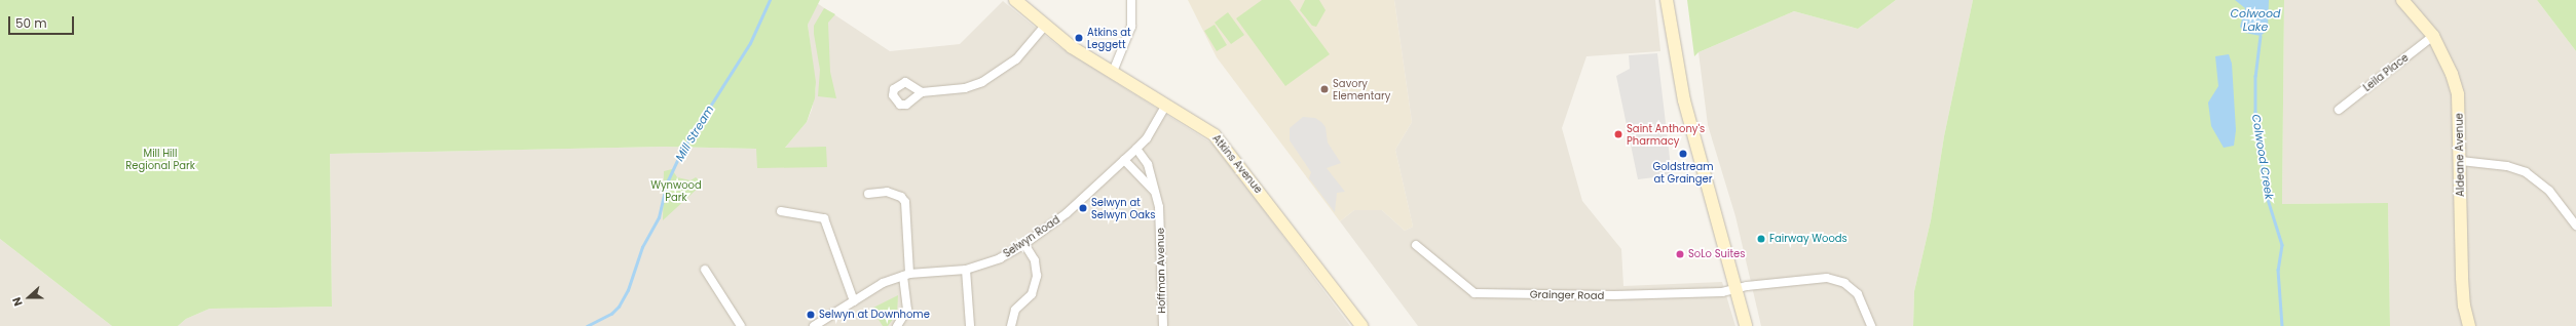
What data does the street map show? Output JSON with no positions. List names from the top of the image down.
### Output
{
  "streets": {
    "street": [
      "Leila Place",
      "Aldeane Avenue",
      "Atkins Avenue",
      "Selwyn Road",
      "Hoffman Avenue",
      "Grainger Road"
    ]
  },
  "crossings": [
    ["Leila Place", "Aldeane Avenue"],
    ["Atkins Avenue", "Selwyn Road"],
    ["Selwyn Road", "Hoffman Avenue"]
  ],
  "water": ["Colwood Lake", "Mill Stream", "Colwood Creek"],
  "parks": ["Mill Hill Regional Park", "Wynwood Park"],
  "places": [
    "Atkins at Leggett",
    "Savory Elementary",
    "Saint Anthony's Pharmacy",
    "Goldstream at Grainger",
    "Selwyn at Selwyn Oaks",
    "Fairway Woods",
    "SoLo Suites",
    "Selwyn at Downhome"
  ],
  "scale_bar": "50 m",
  "north": "left"
}
